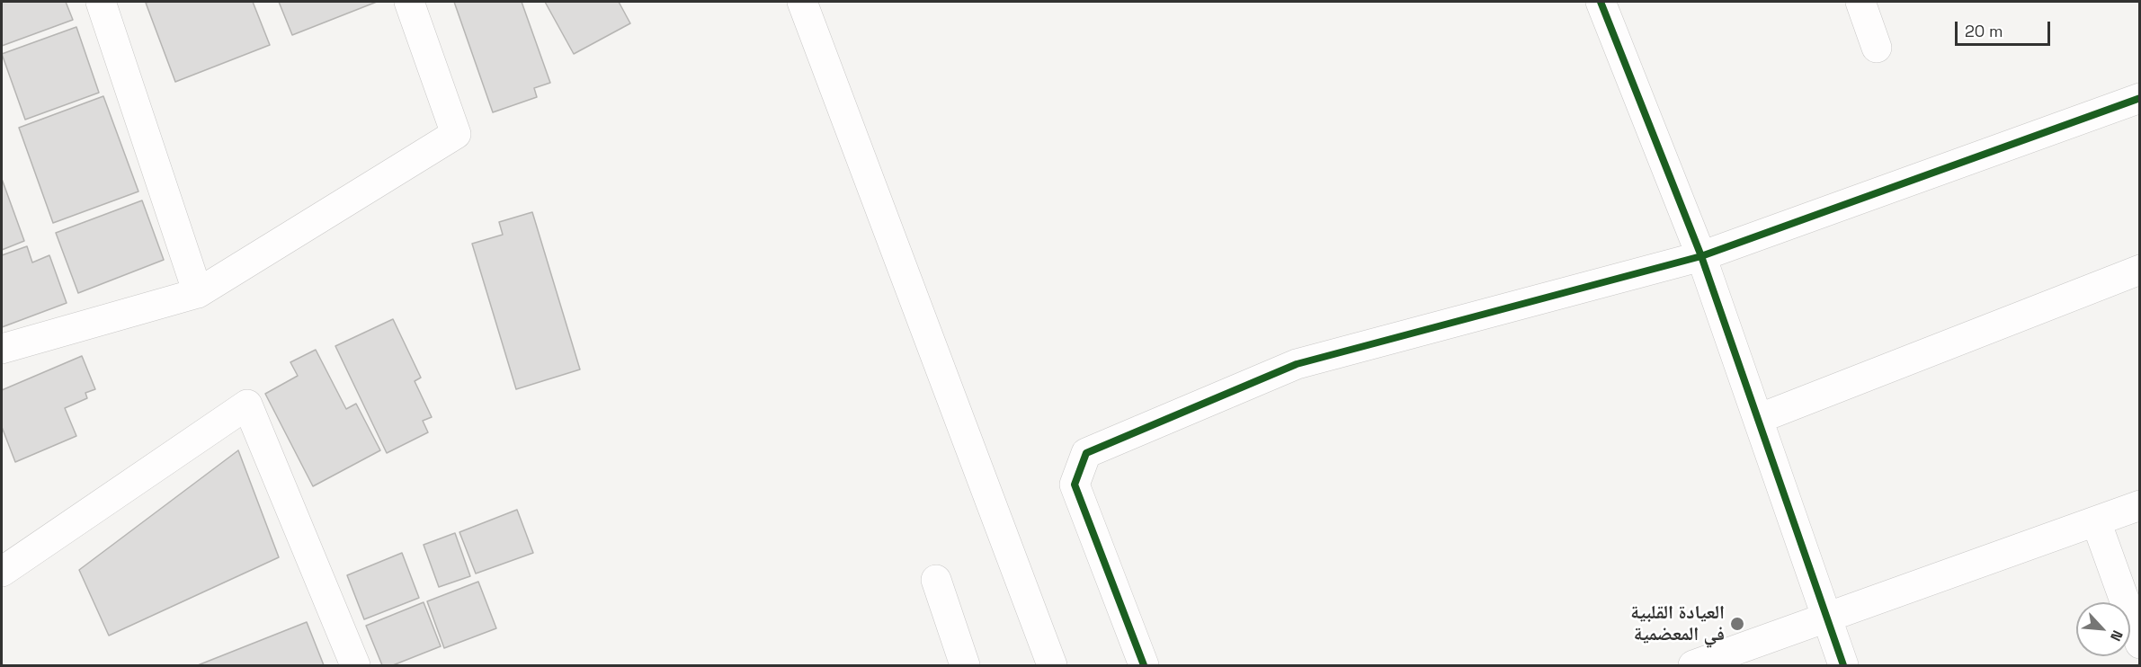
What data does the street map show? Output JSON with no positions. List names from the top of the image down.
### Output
{
  "places": ["العيادة القلبية في المعضمية"],
  "scale_bar": "20 m",
  "north": "bottom right"
}
